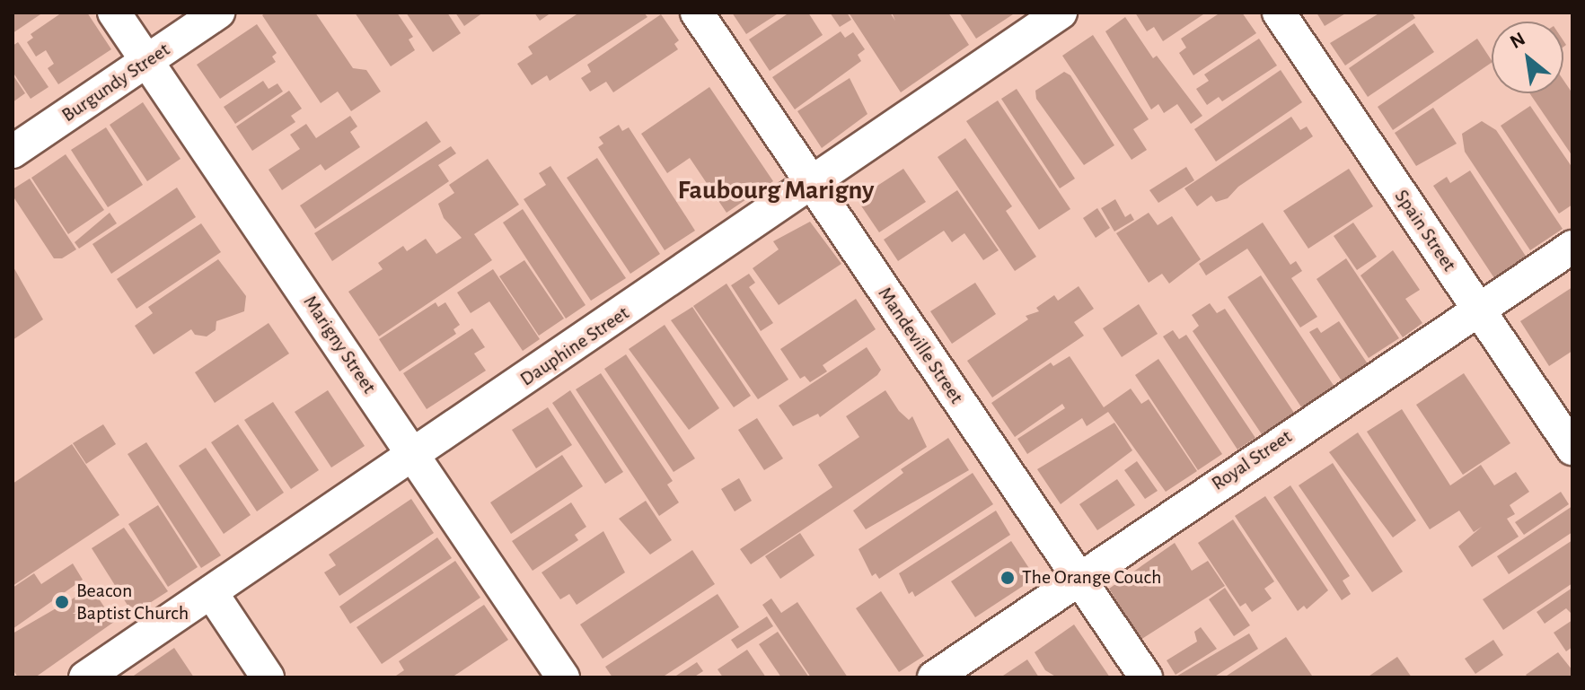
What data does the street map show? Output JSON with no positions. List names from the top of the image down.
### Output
{
  "streets": {
    "street": [
      "Burgundy Street",
      "Spain Street",
      "Marigny Street",
      "Mandeville Street",
      "Dauphine Street",
      "Royal Street"
    ]
  },
  "crossings": [
    ["Burgundy Street", "Marigny Street"],
    ["Spain Street", "Royal Street"],
    ["Marigny Street", "Dauphine Street"],
    ["Mandeville Street", "Dauphine Street"],
    ["Mandeville Street", "Royal Street"]
  ],
  "districts": ["Faubourg Marigny"],
  "places": ["The Orange Couch", "Beacon Baptist Church"],
  "north": "top left"
}
